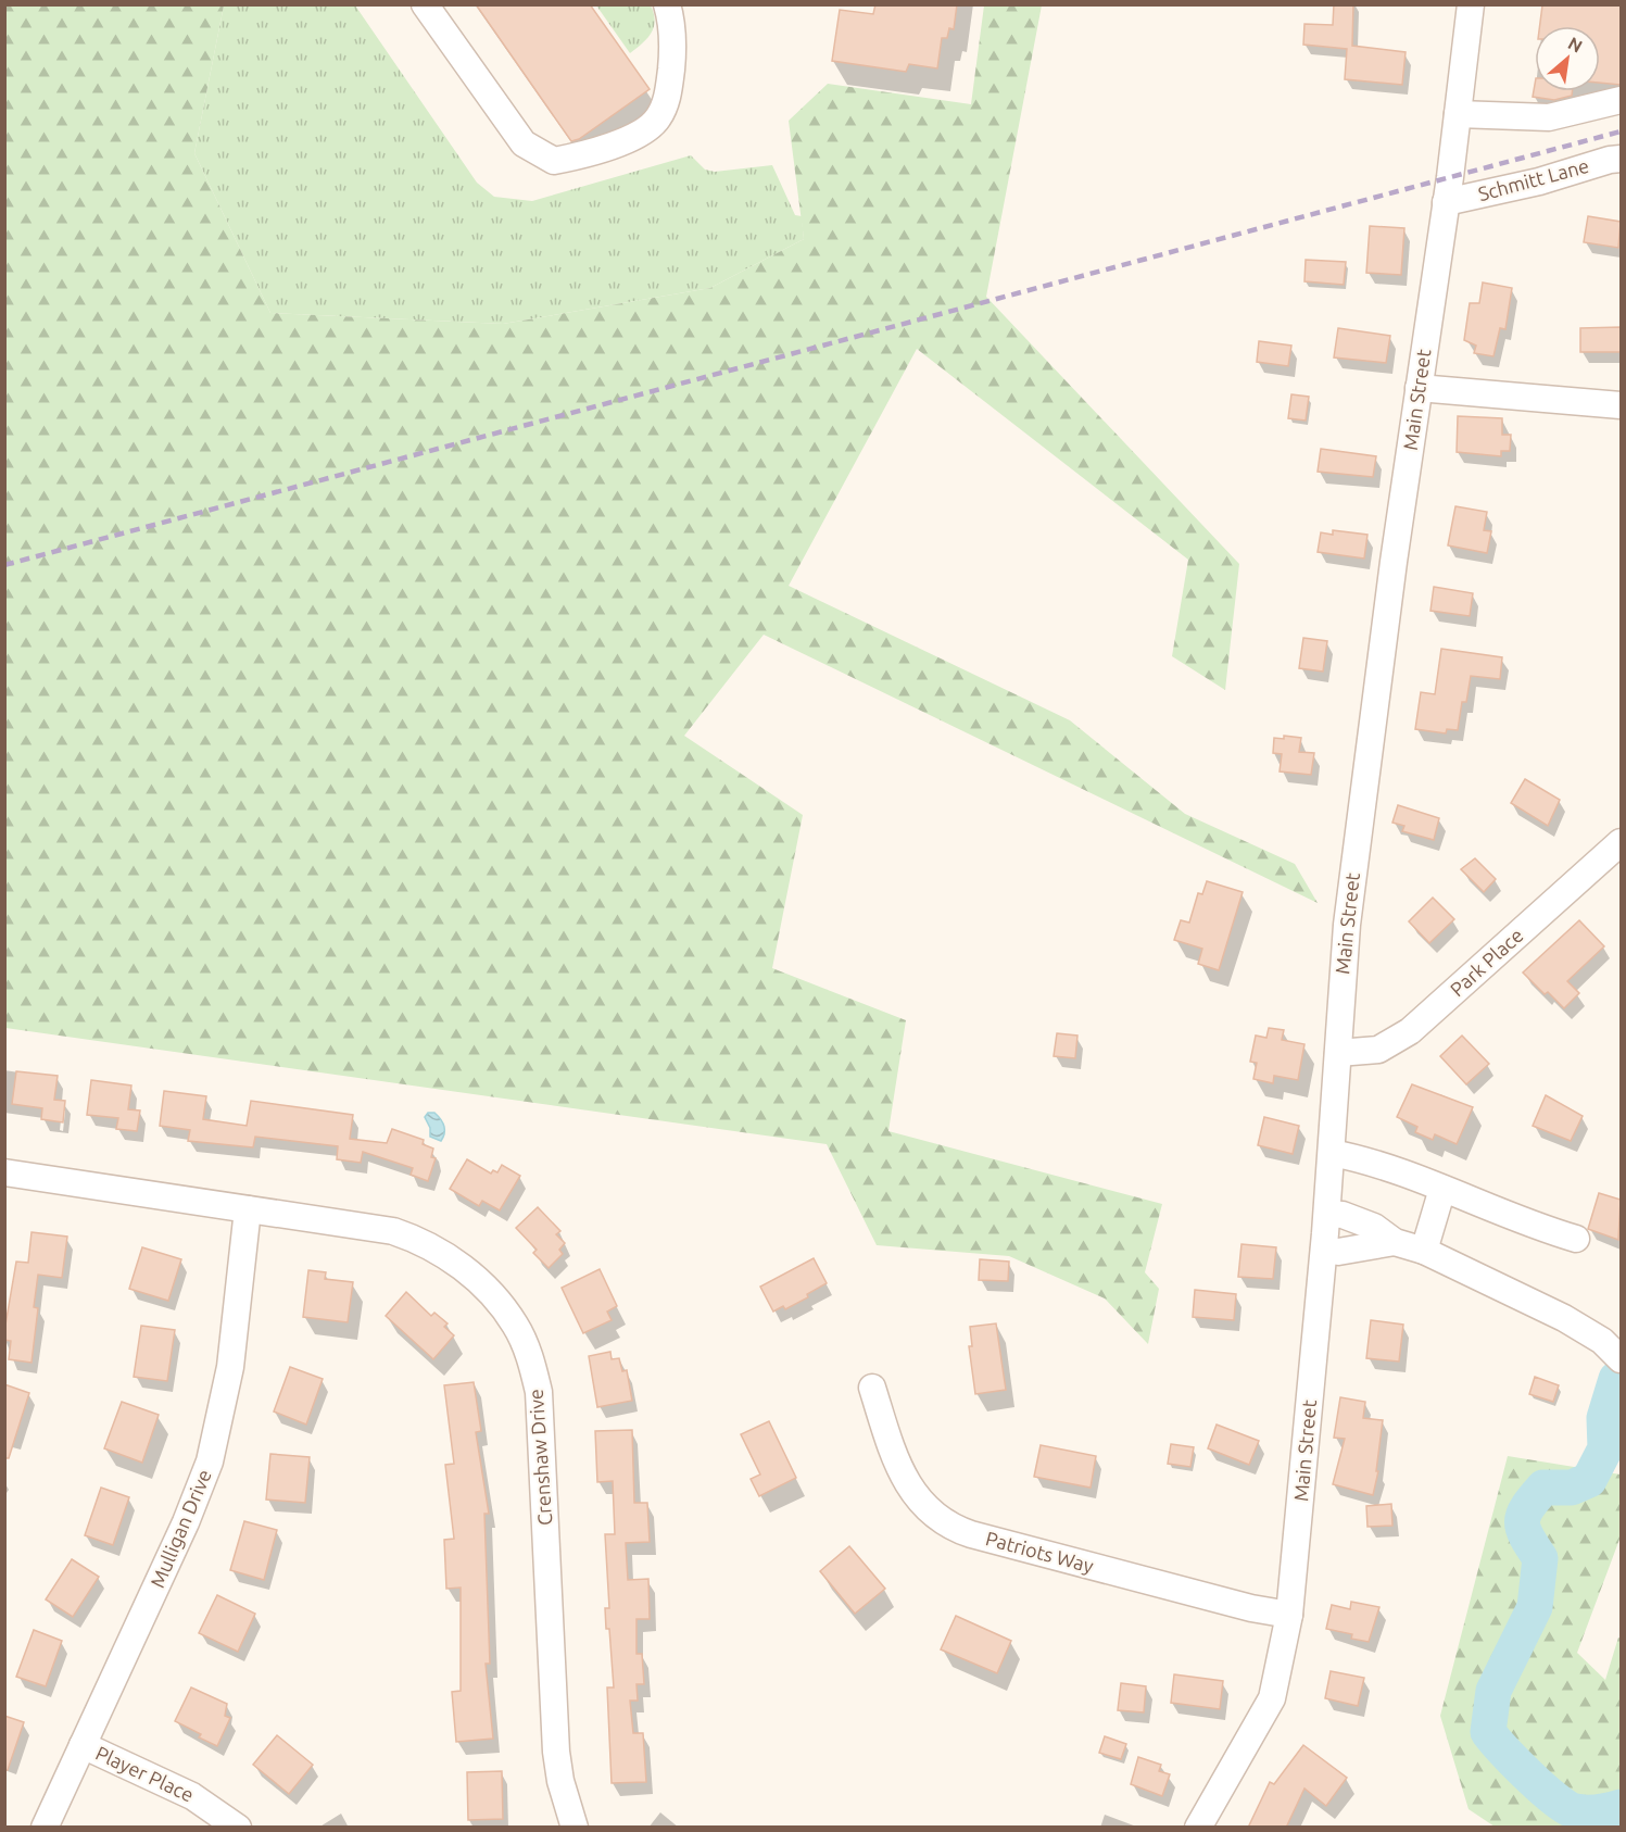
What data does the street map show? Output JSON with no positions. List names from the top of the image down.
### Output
{
  "streets": {
    "street": [
      "Schmitt Lane",
      "Main Street",
      "Park Place",
      "Crenshaw Drive",
      "Mulligan Drive",
      "Patriots Way",
      "Player Place"
    ]
  },
  "crossings": [
    ["Schmitt Lane", "Main Street"],
    ["Main Street", "Park Place"],
    ["Main Street", "Patriots Way"],
    ["Crenshaw Drive", "Mulligan Drive"],
    ["Mulligan Drive", "Player Place"]
  ],
  "north": "top right"
}
